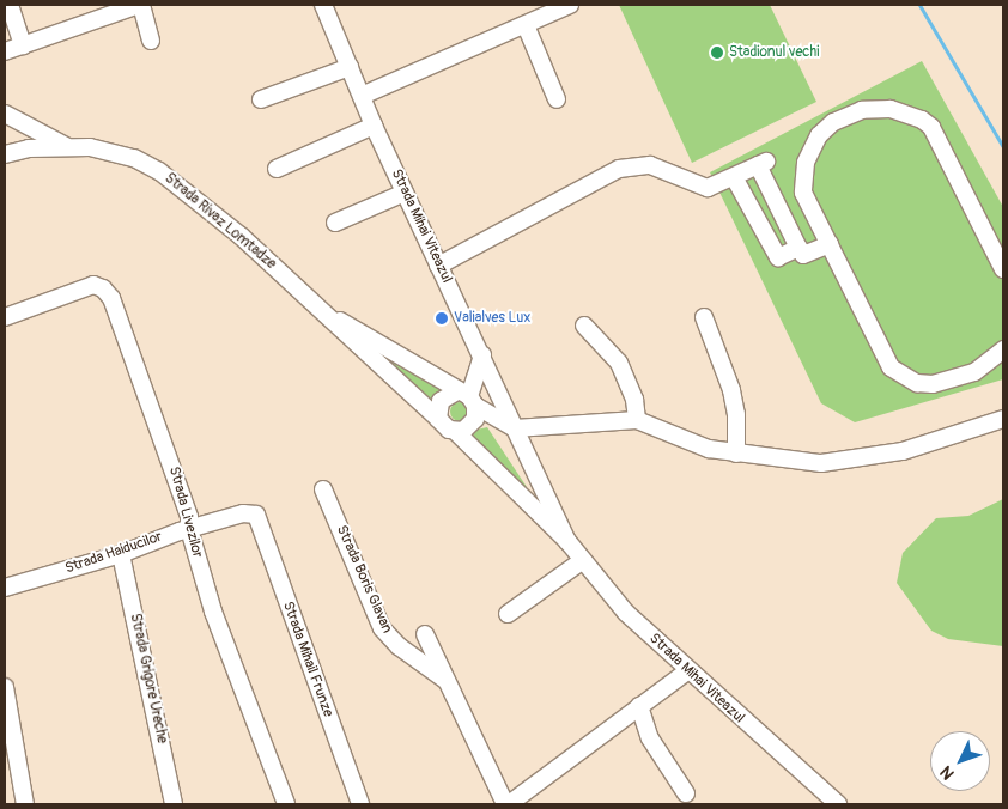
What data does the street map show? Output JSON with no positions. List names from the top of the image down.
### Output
{
  "streets": {
    "street": [
      "Strada Rivaz Lomtadze",
      "Strada Mihai Viteazul",
      "Strada Livezilor",
      "Strada Haiducilor",
      "Strada Boris Glavan",
      "Strada Mihail Frunze",
      "Strada Grigore Ureche"
    ]
  },
  "crossings": [
    ["Strada Rivaz Lomtadze", "Strada Mihai Viteazul"],
    ["Strada Livezilor", "Strada Haiducilor"],
    ["Strada Haiducilor", "Strada Mihail Frunze"],
    ["Strada Haiducilor", "Strada Grigore Ureche"]
  ],
  "places": ["Stadionul vechi", "Valialves Lux"],
  "north": "bottom left"
}
